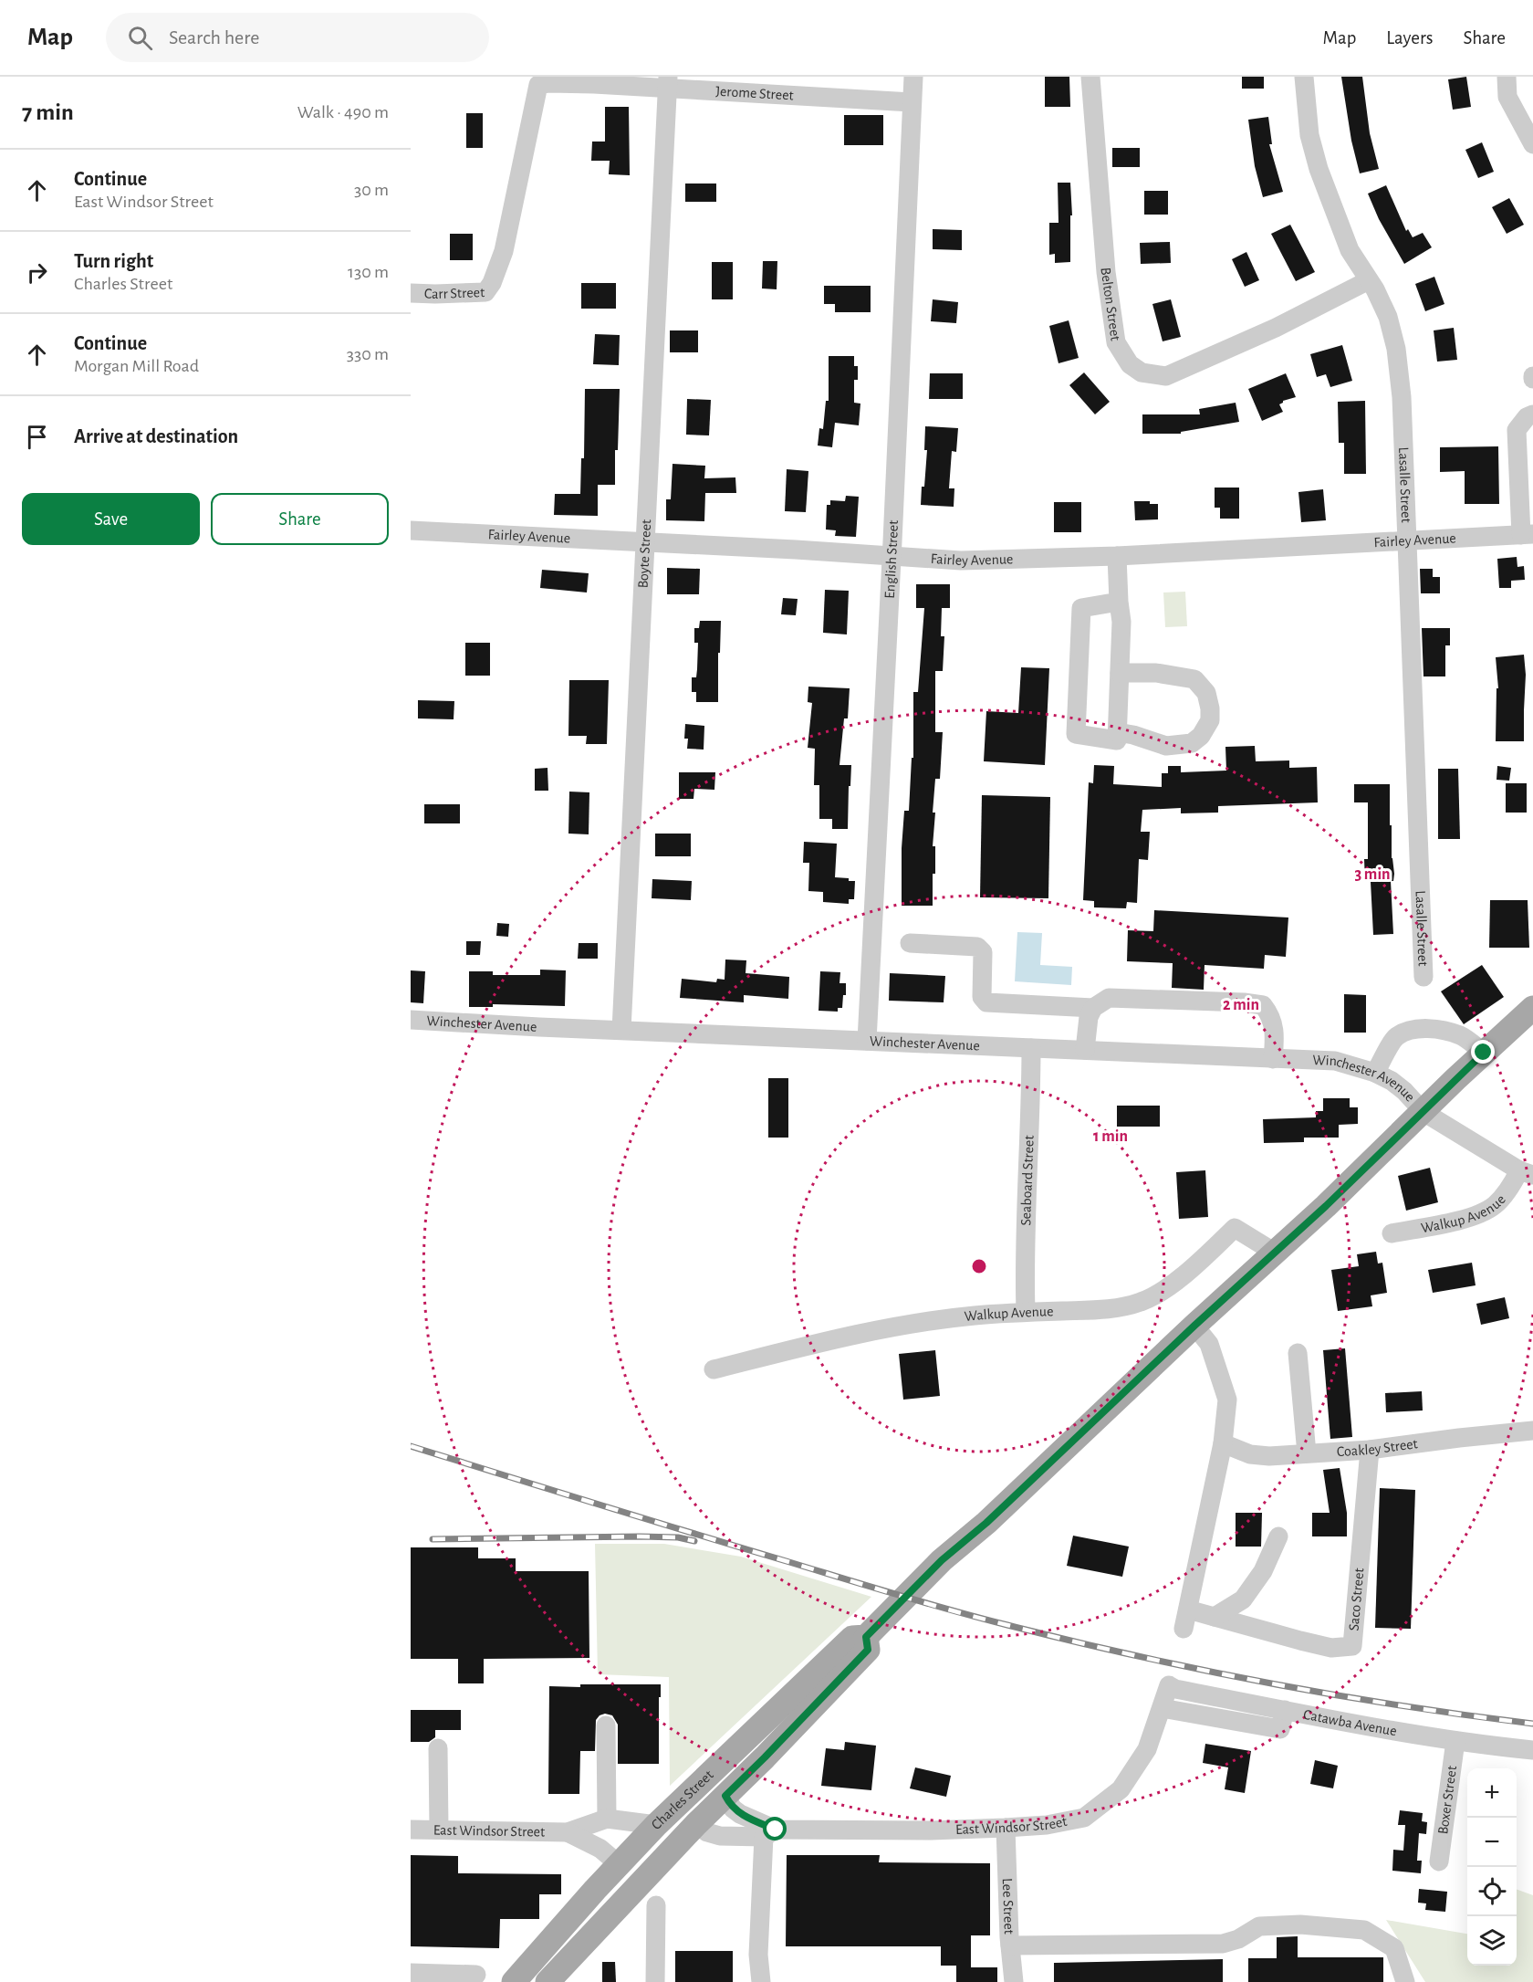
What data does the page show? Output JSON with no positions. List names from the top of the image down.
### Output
{
  "streets": {
    "main road": ["Charles Street"],
    "street": [
      "Jerome Street",
      "Carr Street",
      "Belton Street",
      "Lasalle Street",
      "Fairley Avenue",
      "Boyte Street",
      "English Street",
      "Winchester Avenue",
      "Seaboard Street",
      "Walkup Avenue",
      "Coakley Street",
      "Saco Street",
      "Catawba Avenue",
      "Boxer Street",
      "East Windsor Street",
      "Lee Street"
    ]
  },
  "crossings": [
    ["Jerome Street", "Carr Street"],
    ["Jerome Street", "Boyte Street"],
    ["Jerome Street", "English Street"],
    ["Belton Street", "Lasalle Street"],
    ["Lasalle Street", "Fairley Avenue"],
    ["Fairley Avenue", "Boyte Street"],
    ["Fairley Avenue", "English Street"],
    ["Boyte Street", "Winchester Avenue"],
    ["English Street", "Winchester Avenue"],
    ["Winchester Avenue", "Seaboard Street"],
    ["Winchester Avenue", "Walkup Avenue"],
    ["Winchester Avenue", "Charles Street"],
    ["Seaboard Street", "Walkup Avenue"],
    ["Walkup Avenue", "Charles Street"],
    ["Coakley Street", "Saco Street"],
    ["Catawba Avenue", "Boxer Street"],
    ["Catawba Avenue", "East Windsor Street"],
    ["Charles Street", "East Windsor Street"],
    ["East Windsor Street", "Lee Street"]
  ],
  "page": {
    "header": "Map",
    "search": "Search here",
    "nav": ["Map", "Layers", "Share"],
    "heading": ["7 min", "Walk · 490 m"],
    "list": [
      ["Continue", "East Windsor Street", "30 m"],
      ["Turn right", "Charles Street", "130 m"],
      ["Continue", "Morgan Mill Road", "330 m"],
      "Arrive at destination"
    ],
    "buttons": ["Save", "Share"],
    "map_buttons": ["+", "−"]
  },
  "rings": ["3 min", "2 min", "1 min"]
}
